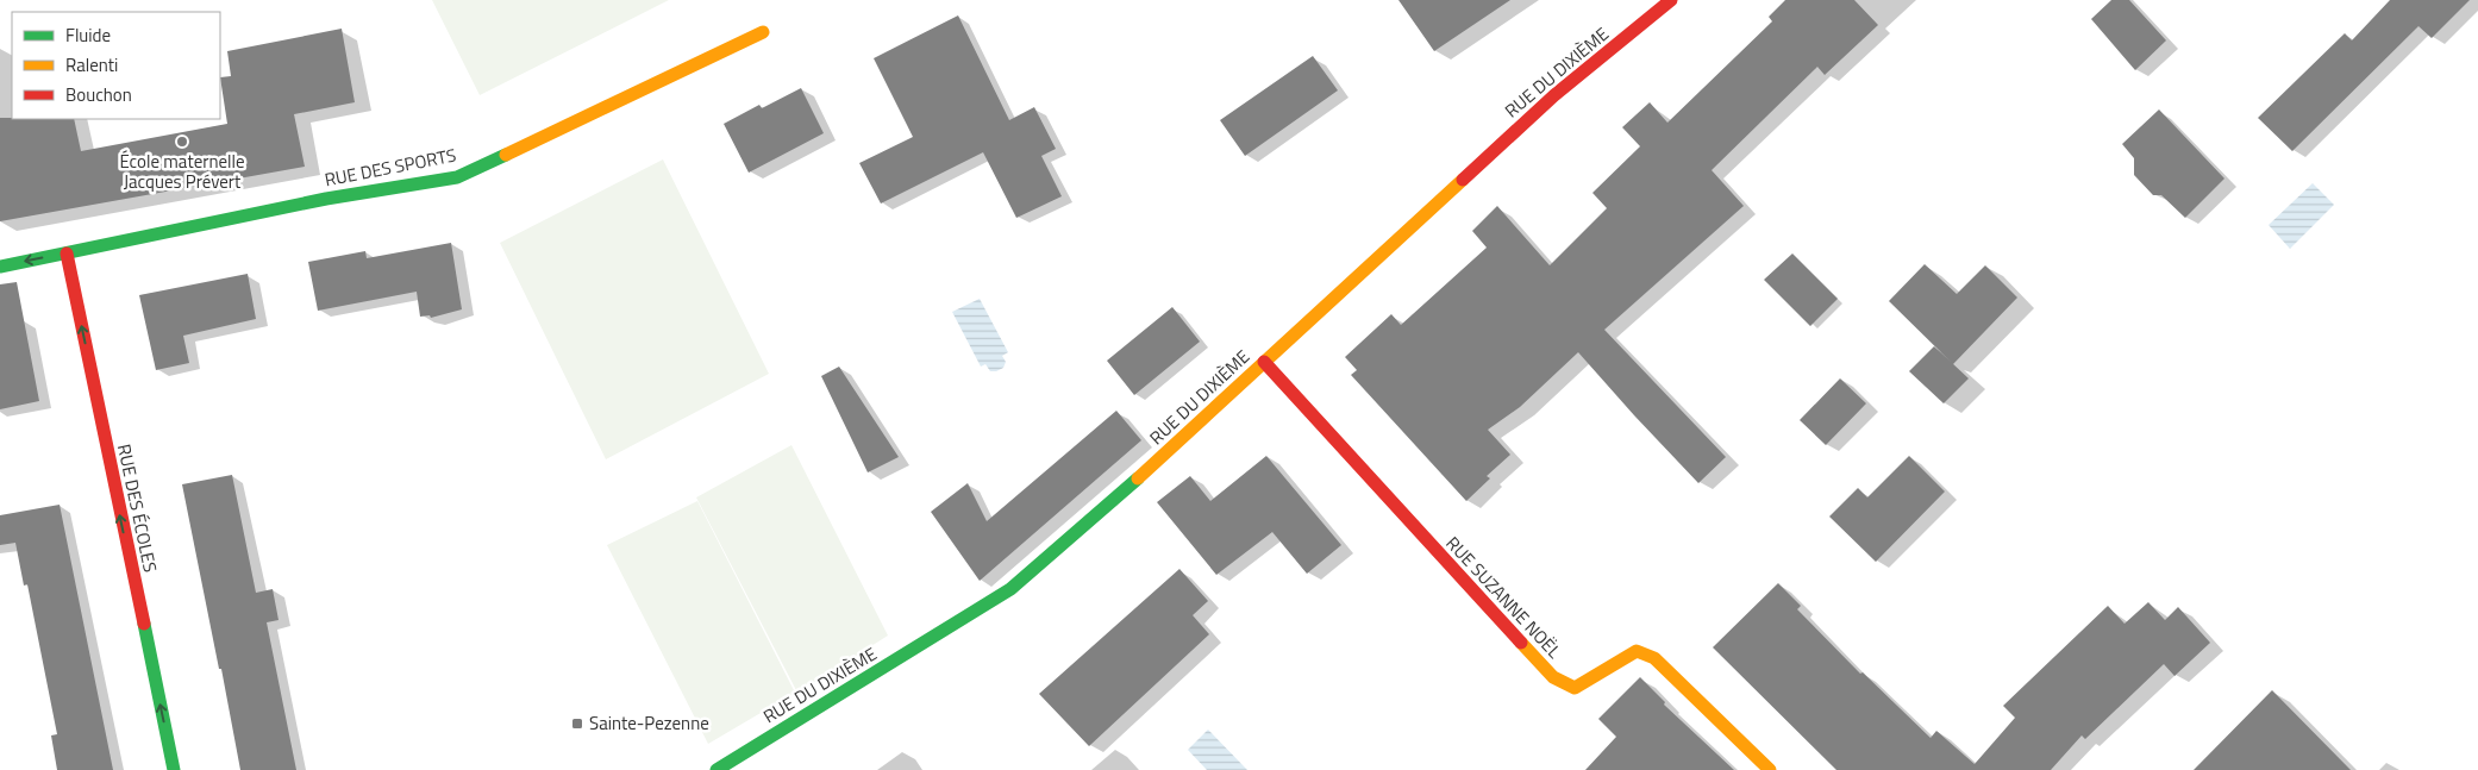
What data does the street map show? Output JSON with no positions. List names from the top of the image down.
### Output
{
  "streets": {
    "street": [
      "RUE DU DIXIÈME",
      "RUE DES SPORTS",
      "RUE DES ÉCOLES",
      "RUE SUZANNE NOËL"
    ]
  },
  "crossings": [
    ["RUE DU DIXIÈME", "RUE SUZANNE NOËL"],
    ["RUE DES SPORTS", "RUE DES ÉCOLES"]
  ],
  "one_way": ["RUE DES ÉCOLES"],
  "places": {
    "other": ["École maternelle Jacques Prévert"],
    "transit": ["Sainte-Pezenne"]
  },
  "legend": ["Fluide", "Ralenti", "Bouchon"]
}
